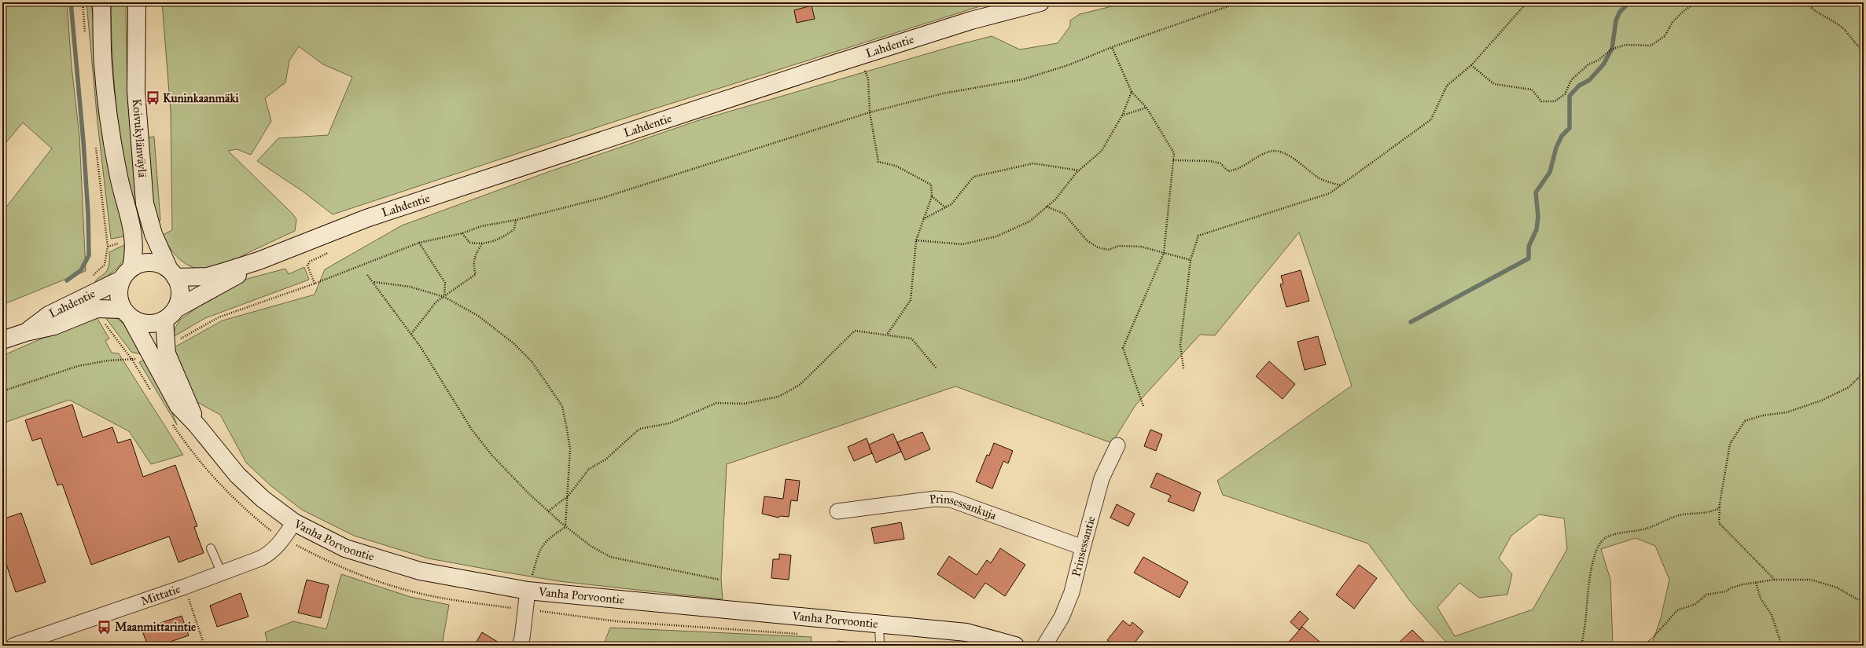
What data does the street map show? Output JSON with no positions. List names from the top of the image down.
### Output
{
  "streets": {
    "main road": ["Lahdentie", "Koivukylänväylä", "Vanha Porvoontie"],
    "street": ["Prinsessankuja", "Prinsessantie", "Mittatie"]
  },
  "crossings": [
    ["Lahdentie", "Koivukylänväylä"],
    ["Lahdentie", "Vanha Porvoontie"],
    ["Koivukylänväylä", "Vanha Porvoontie"],
    ["Prinsessankuja", "Prinsessantie"],
    ["Vanha Porvoontie", "Mittatie"]
  ],
  "places": {
    "bus stop": ["Kuninkaanmäki", "Maanmittarintie"]
  }
}
